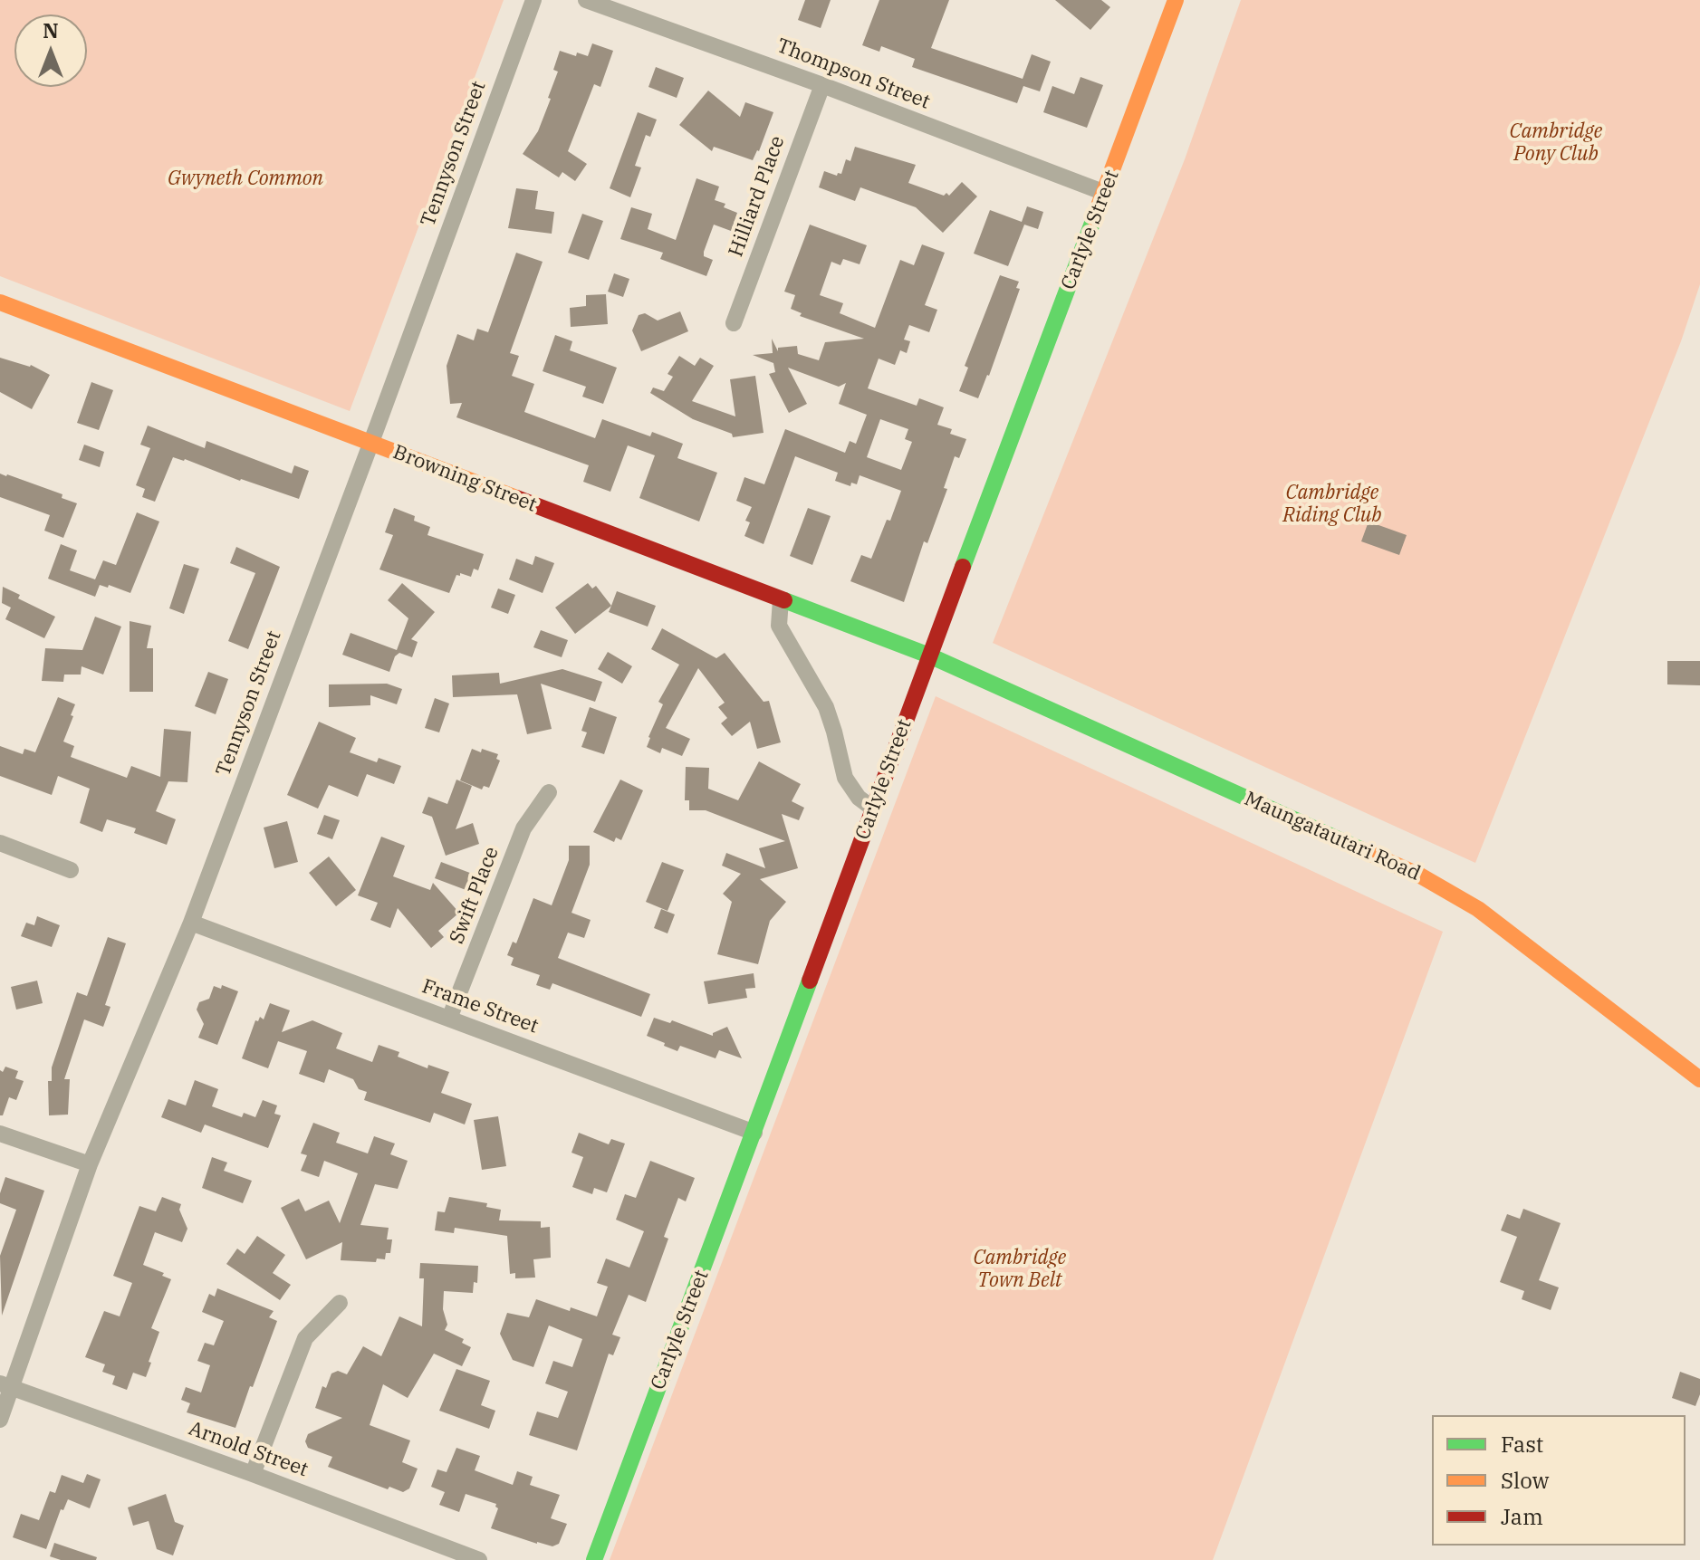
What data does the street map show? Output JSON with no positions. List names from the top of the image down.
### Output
{
  "streets": {
    "street": [
      "Thompson Street",
      "Tennyson Street",
      "Hilliard Place",
      "Carlyle Street",
      "Browning Street",
      "Maungatautari Road",
      "Swift Place",
      "Frame Street",
      "Arnold Street"
    ]
  },
  "crossings": [
    ["Thompson Street", "Hilliard Place"],
    ["Thompson Street", "Carlyle Street"],
    ["Tennyson Street", "Browning Street"],
    ["Tennyson Street", "Frame Street"],
    ["Tennyson Street", "Arnold Street"],
    ["Carlyle Street", "Browning Street"],
    ["Carlyle Street", "Maungatautari Road"],
    ["Carlyle Street", "Frame Street"],
    ["Browning Street", "Maungatautari Road"],
    ["Swift Place", "Frame Street"]
  ],
  "parks": [
    "Cambridge Pony Club",
    "Gwyneth Common",
    "Cambridge Riding Club",
    "Cambridge Town Belt"
  ],
  "legend": ["Fast", "Slow", "Jam"],
  "north": "top"
}
